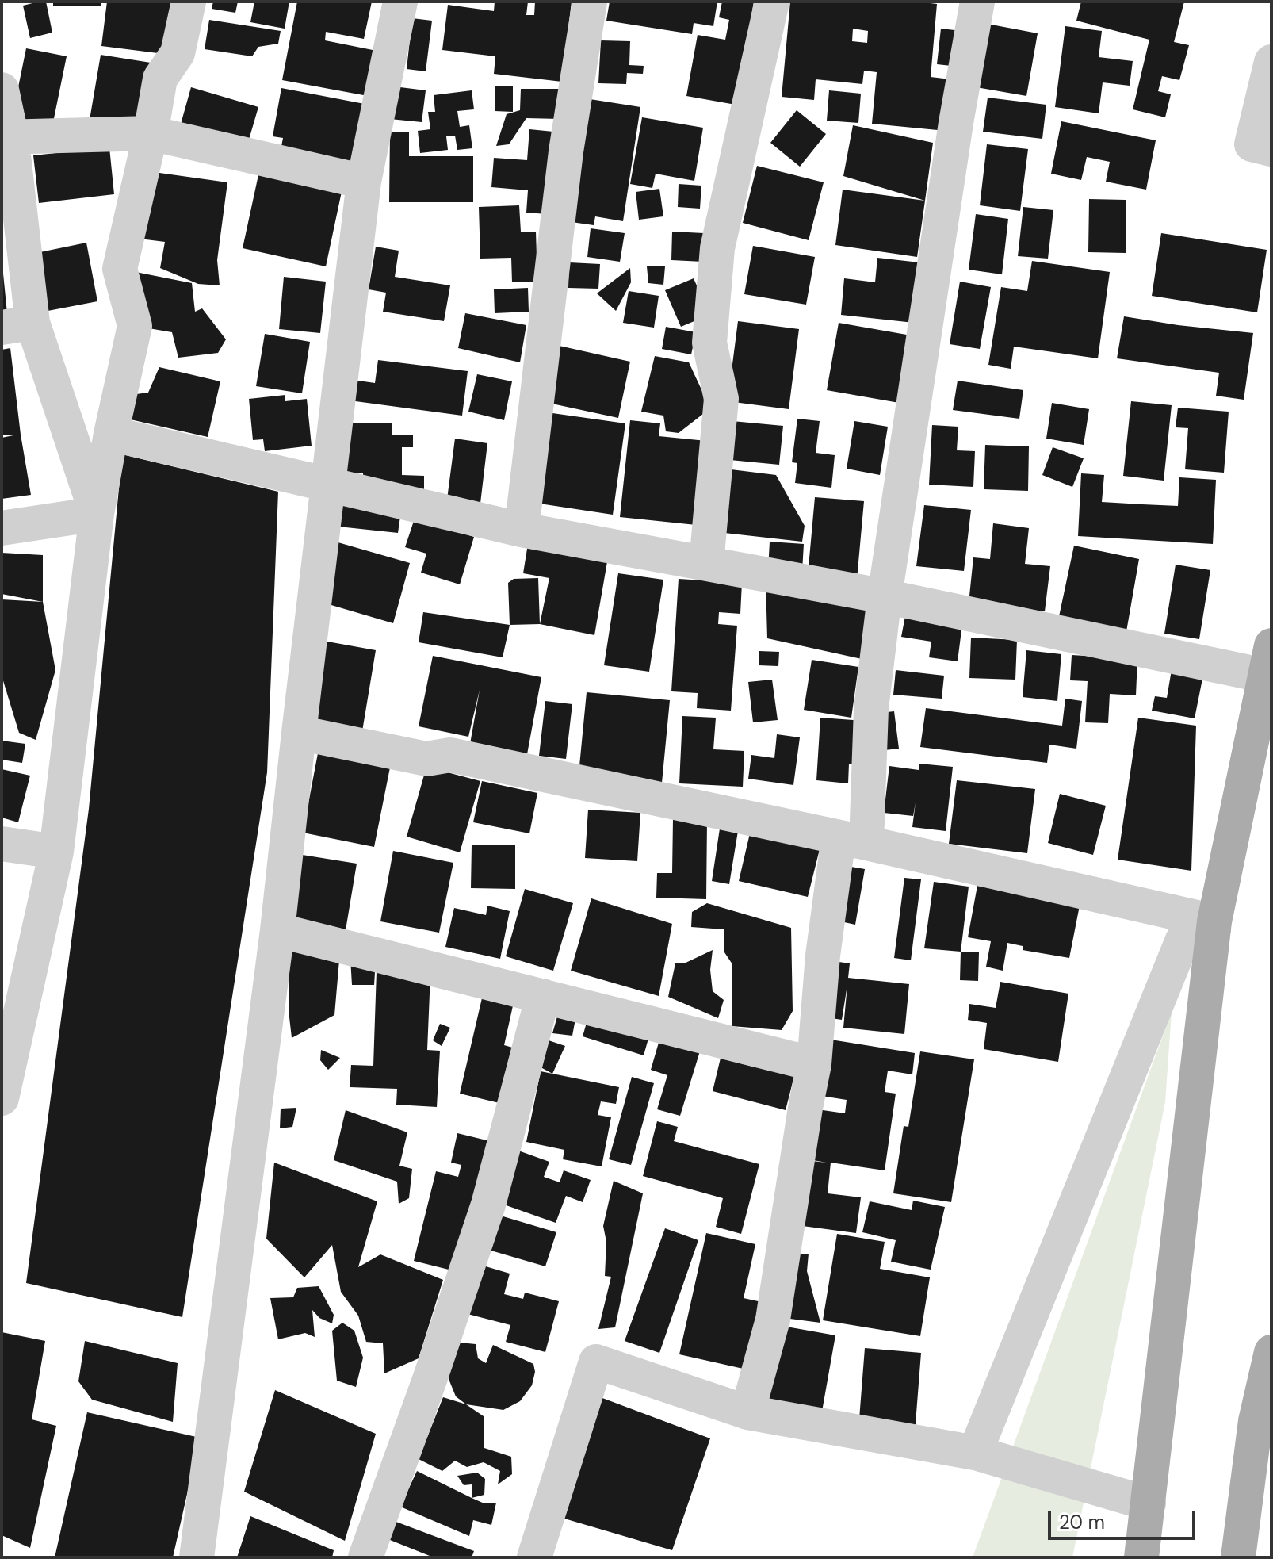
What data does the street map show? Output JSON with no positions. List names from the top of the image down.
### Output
{
  "scale_bar": "20 m"
}
